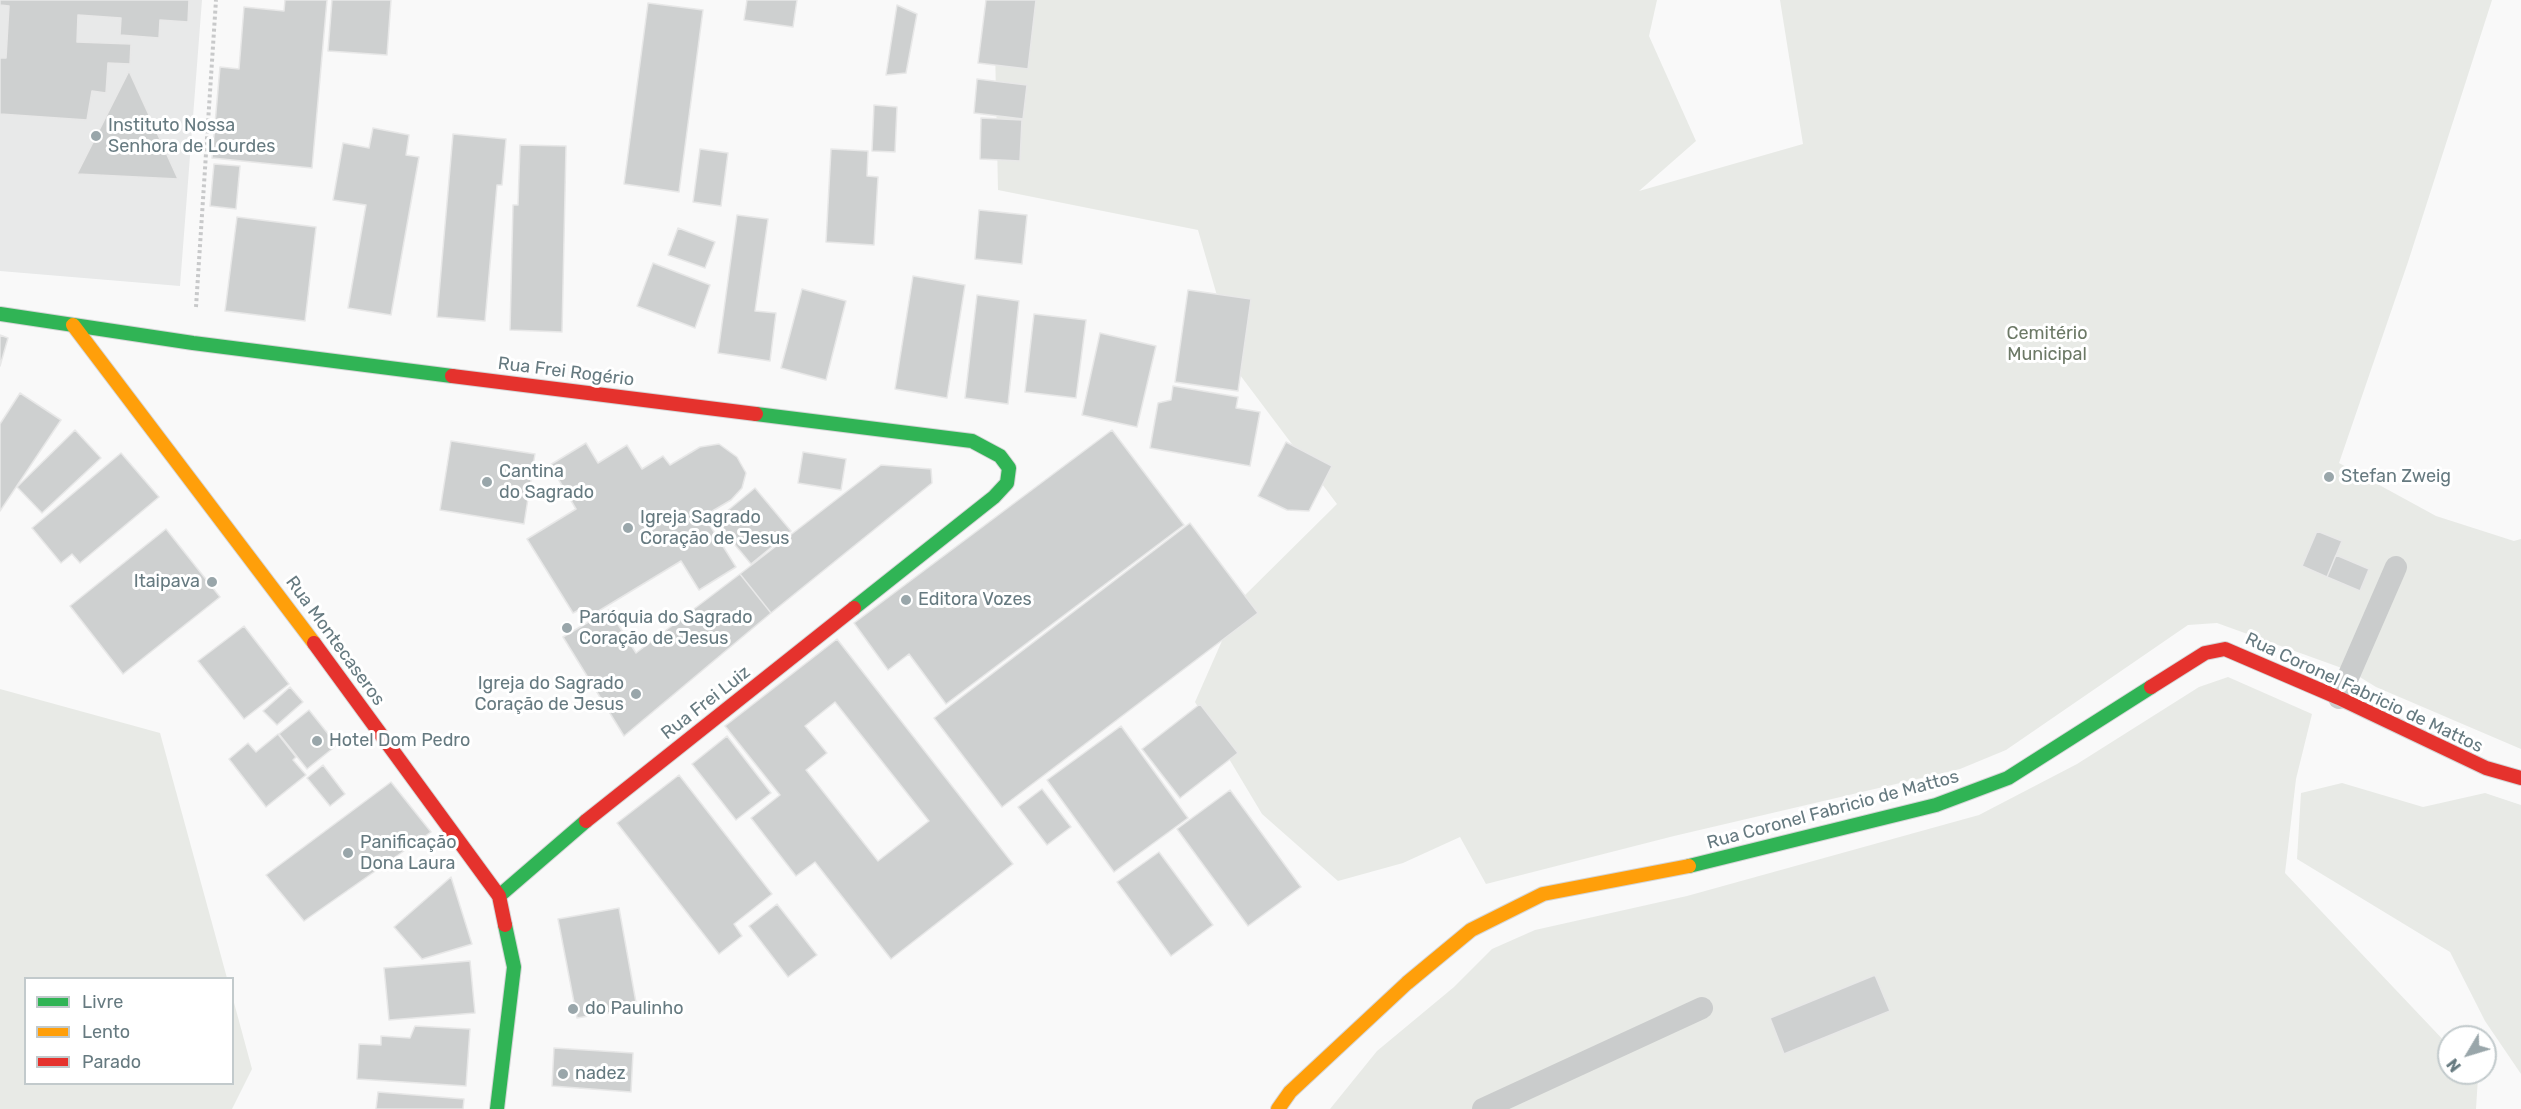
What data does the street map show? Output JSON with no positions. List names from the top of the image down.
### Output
{
  "streets": {
    "street": [
      "Rua Frei Rogério",
      "Rua Montecaseros",
      "Rua Coronel Fabricio de Mattos",
      "Rua Frei Luiz"
    ]
  },
  "crossings": [
    ["Rua Frei Rogério", "Rua Montecaseros"],
    ["Rua Frei Rogério", "Rua Frei Luiz"],
    ["Rua Montecaseros", "Rua Frei Luiz"]
  ],
  "parks": ["Cemitério Municipal"],
  "places": [
    "Instituto Nossa Senhora de Lourdes",
    "Stefan Zweig",
    "Cantina do Sagrado",
    "Igreja Sagrado Coração de Jesus",
    "Itaipava",
    "Editora Vozes",
    "Paróquia do Sagrado Coração de Jesus",
    "Igreja do Sagrado Coração de Jesus",
    "Hotel Dom Pedro",
    "Panificação Dona Laura",
    "do Paulinho",
    "nadez"
  ],
  "legend": ["Livre", "Lento", "Parado"],
  "north": "bottom left"
}
